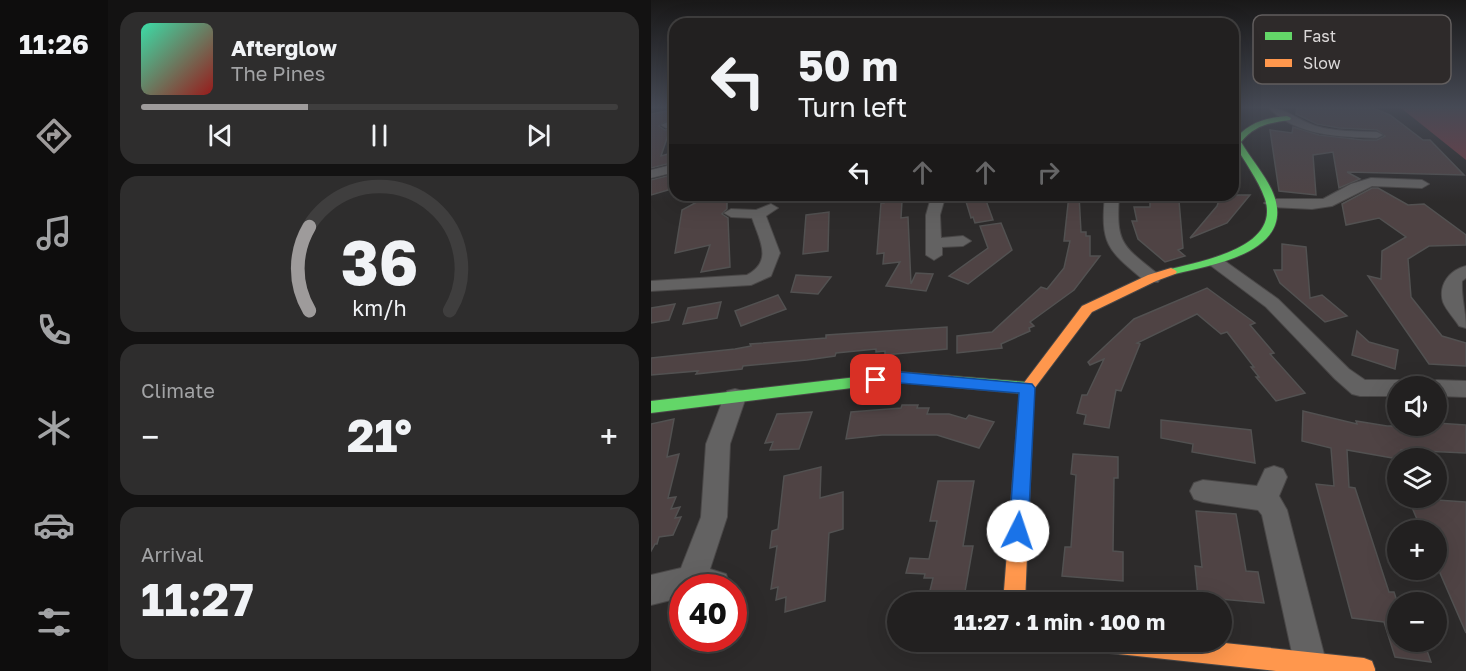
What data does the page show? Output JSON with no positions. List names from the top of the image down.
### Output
{
  "legend": ["Fast", "Slow"],
  "page": {
    "tabs": "11:26",
    "turn": ["50 m", "Turn left"],
    "song": ["Afterglow", "The Pines"],
    "tile": [
      "Climate",
      ["Arrival", "11:27"]
    ],
    "map_buttons": ["+", "−"],
    "heat": ["−", "21°", "+"],
    "limit": "40",
    "trip": "11:27 · 1 min · 100 m",
    "gauge": ["36", "km/h"]
  }
}
